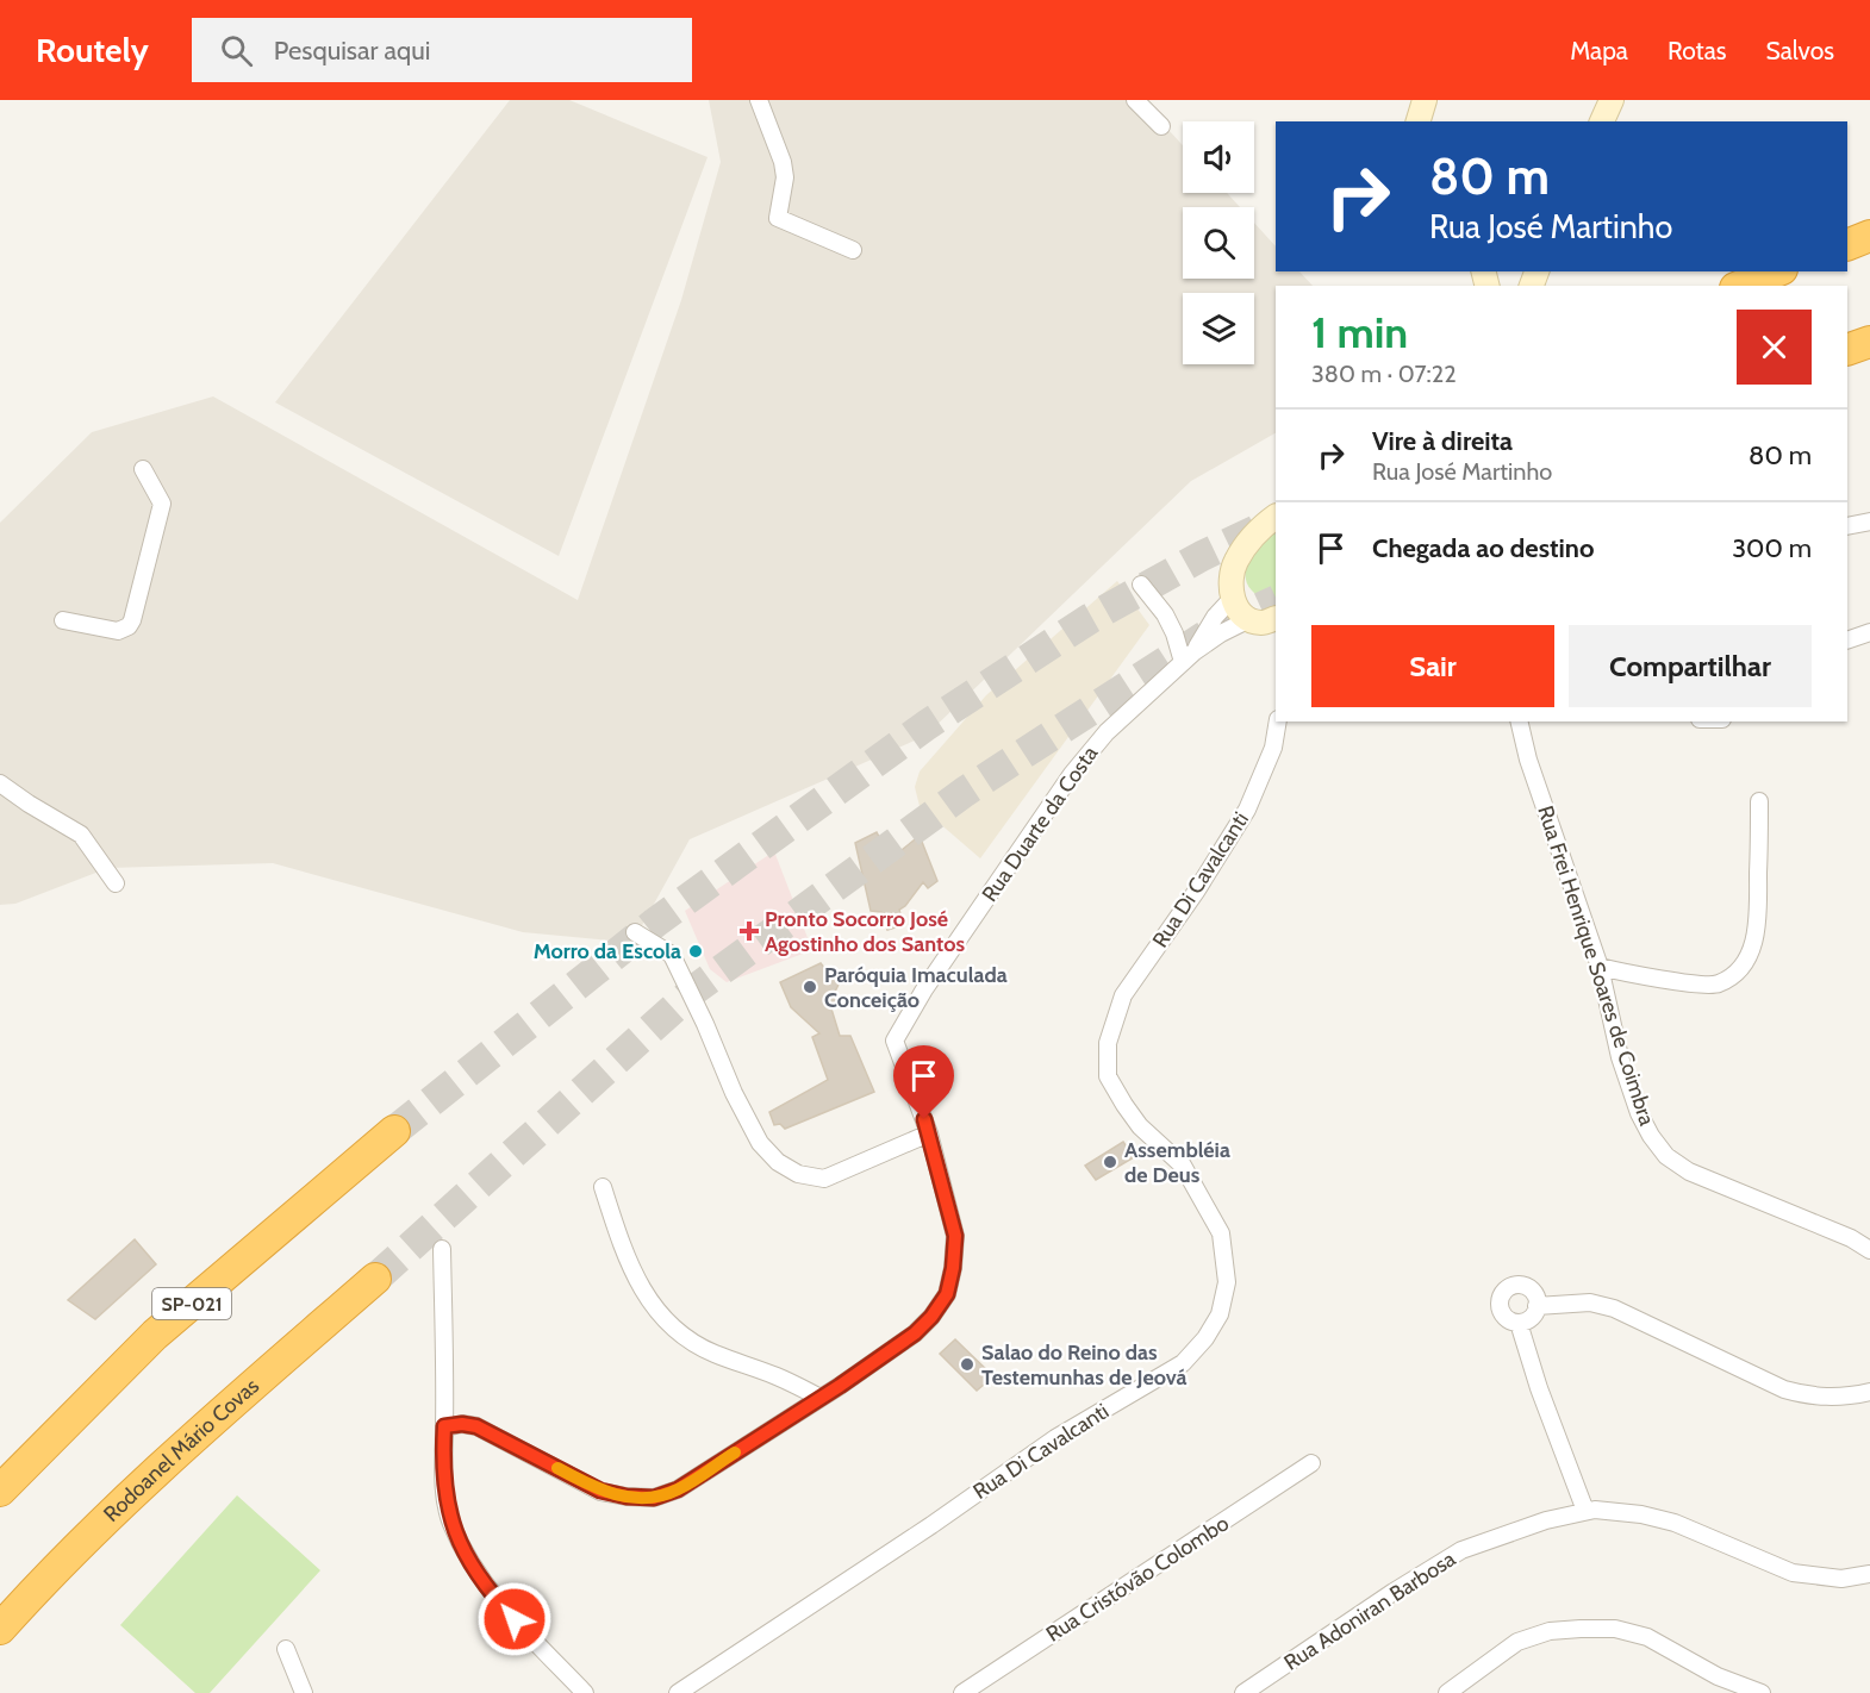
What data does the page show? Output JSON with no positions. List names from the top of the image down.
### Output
{
  "streets": {
    "highway": ["SP-021", "Rodoanel Mário Covas"],
    "street": [
      "Rua Duarte da Costa",
      "Rua Di Cavalcanti",
      "Rua Frei Henrique Soares de Coimbra",
      "Rua Cristóvão Colombo",
      "Rua Adoniran Barbosa"
    ]
  },
  "places": {
    "health": ["Pronto Socorro José Agostinho dos Santos"],
    "other": [
      "Morro da Escola",
      "Paróquia Imaculada Conceição",
      "Assembléia de Deus",
      "Salao do Reino das Testemunhas de Jeová"
    ]
  },
  "page": {
    "header": "Routely",
    "search": "Pesquisar aqui",
    "nav": ["Mapa", "Rotas", "Salvos"],
    "turn": ["80 m", "Rua José Martinho"],
    "heading": ["1 min", "380 m · 07:22"],
    "list": [
      {
        "name": "Vire à direita",
        "note": "Rua José Martinho",
        "value": "80 m"
      },
      {
        "name": "Chegada ao destino",
        "value": "300 m"
      }
    ],
    "buttons": ["Sair", "Compartilhar"]
  }
}
